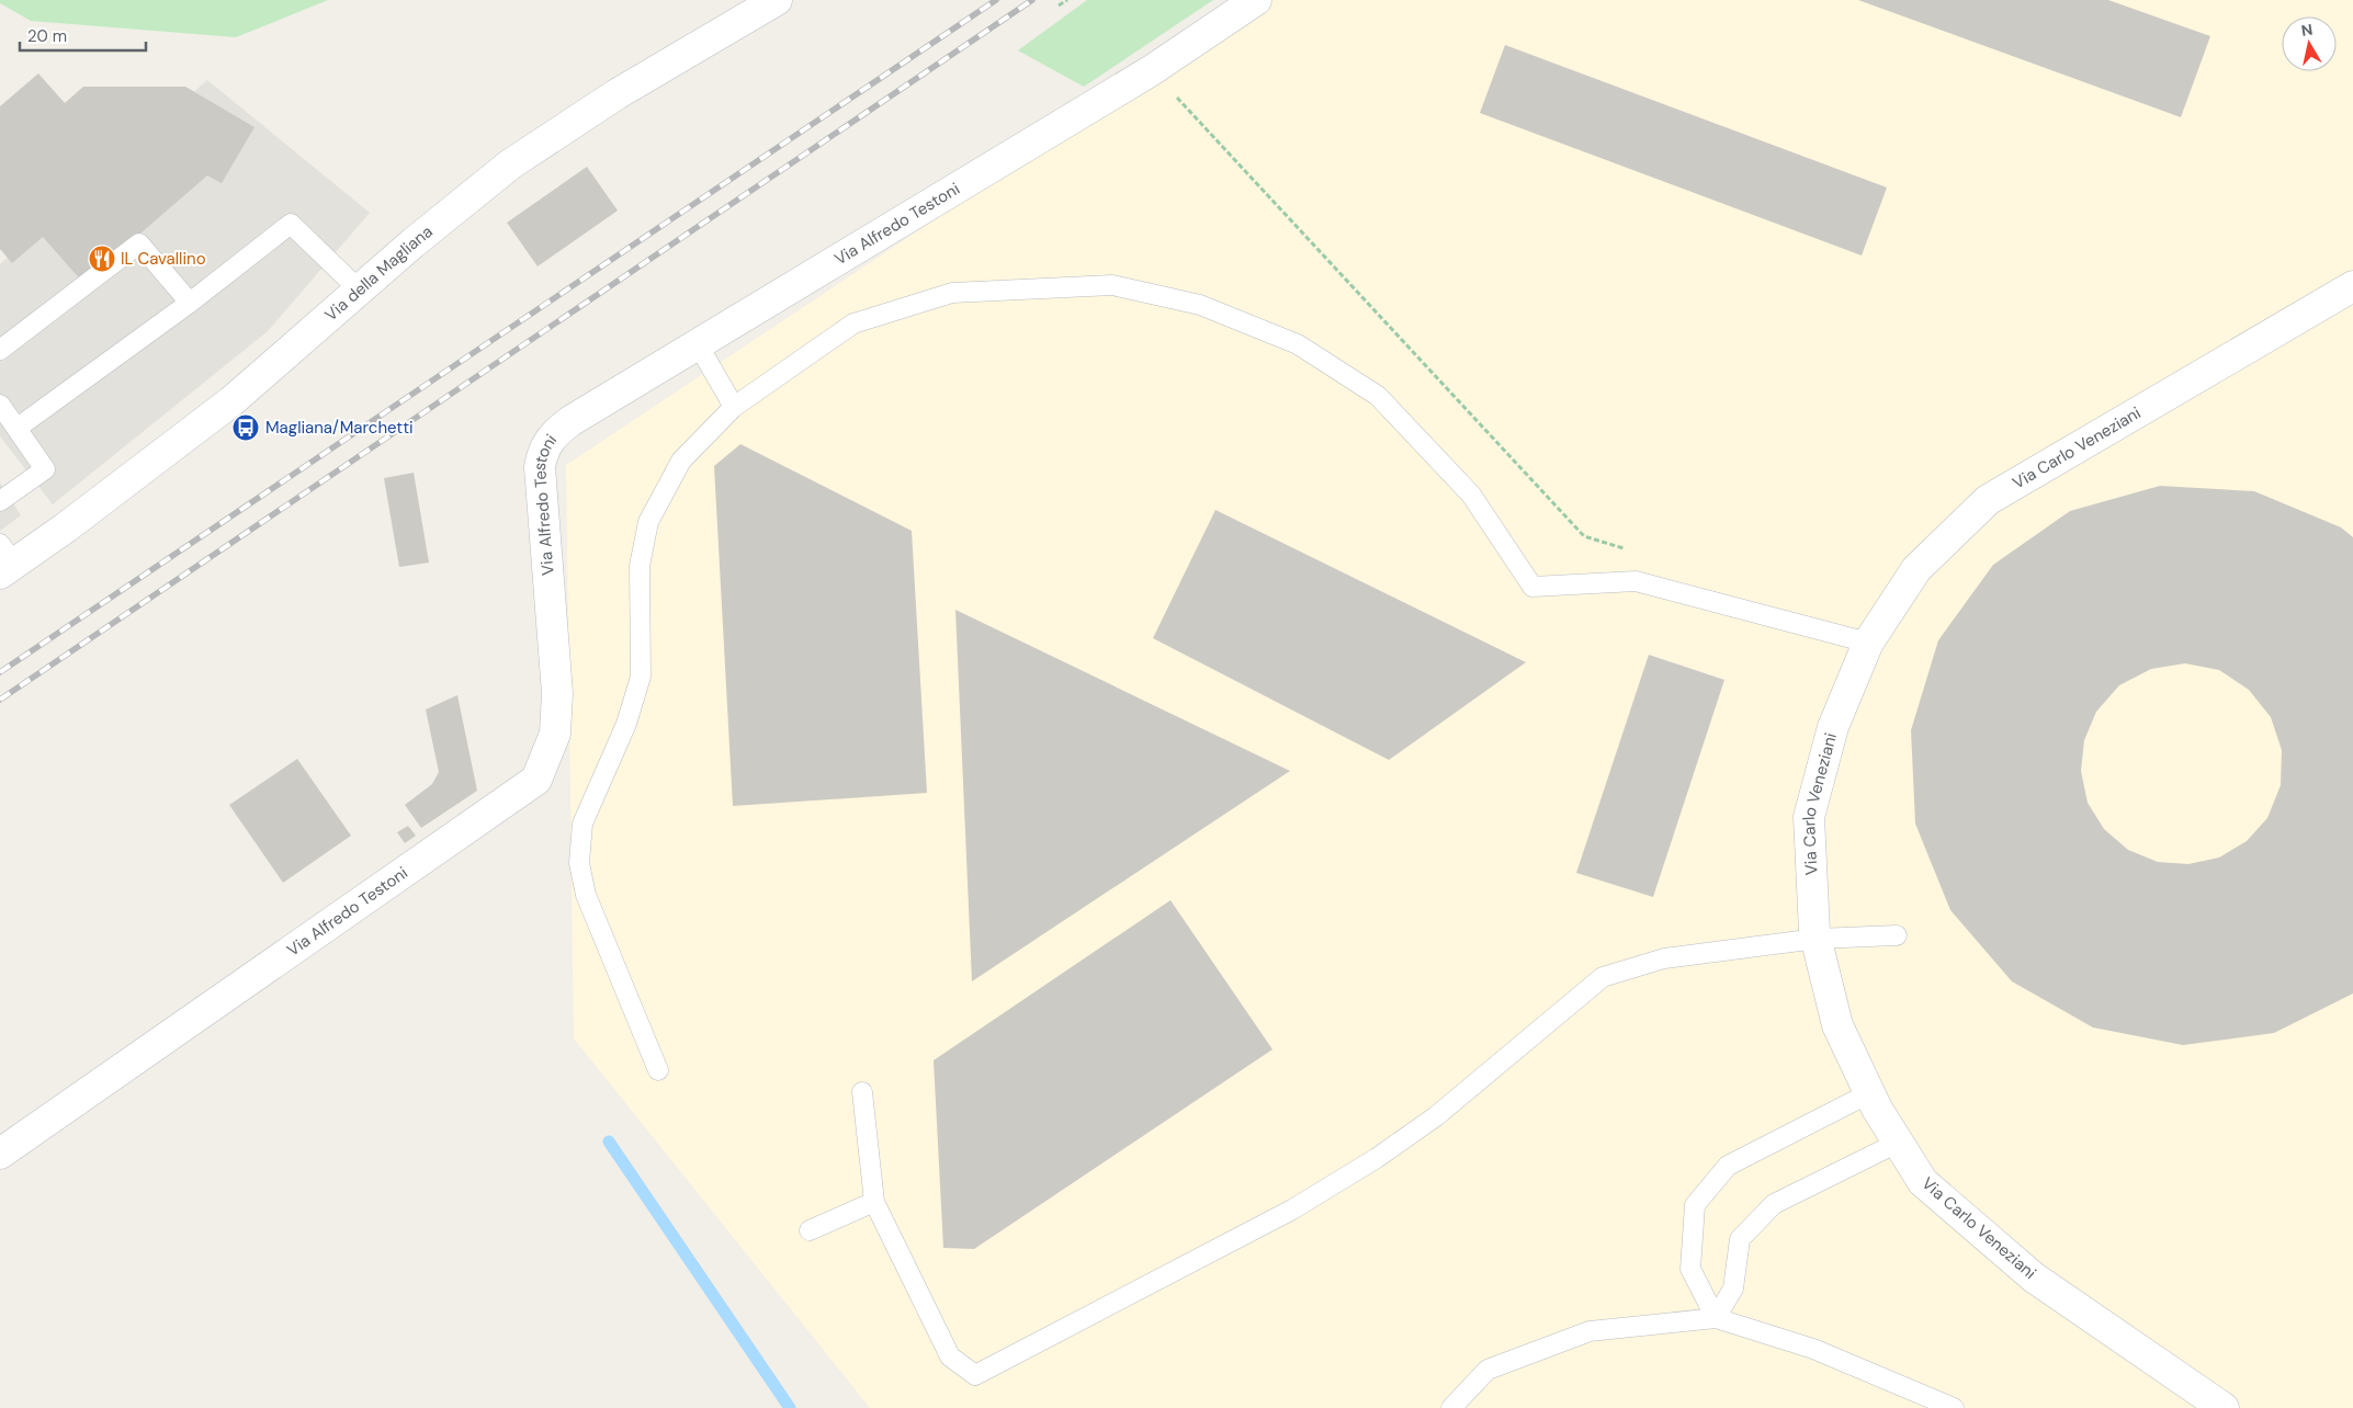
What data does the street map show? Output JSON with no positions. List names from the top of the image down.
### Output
{
  "streets": {
    "street": ["Via Alfredo Testoni", "Via della Magliana", "Via Carlo Veneziani"]
  },
  "places": {
    "restaurant": ["IL Cavallino"],
    "bus stop": ["Magliana/Marchetti"]
  },
  "scale_bar": "20 m",
  "north": "top"
}
